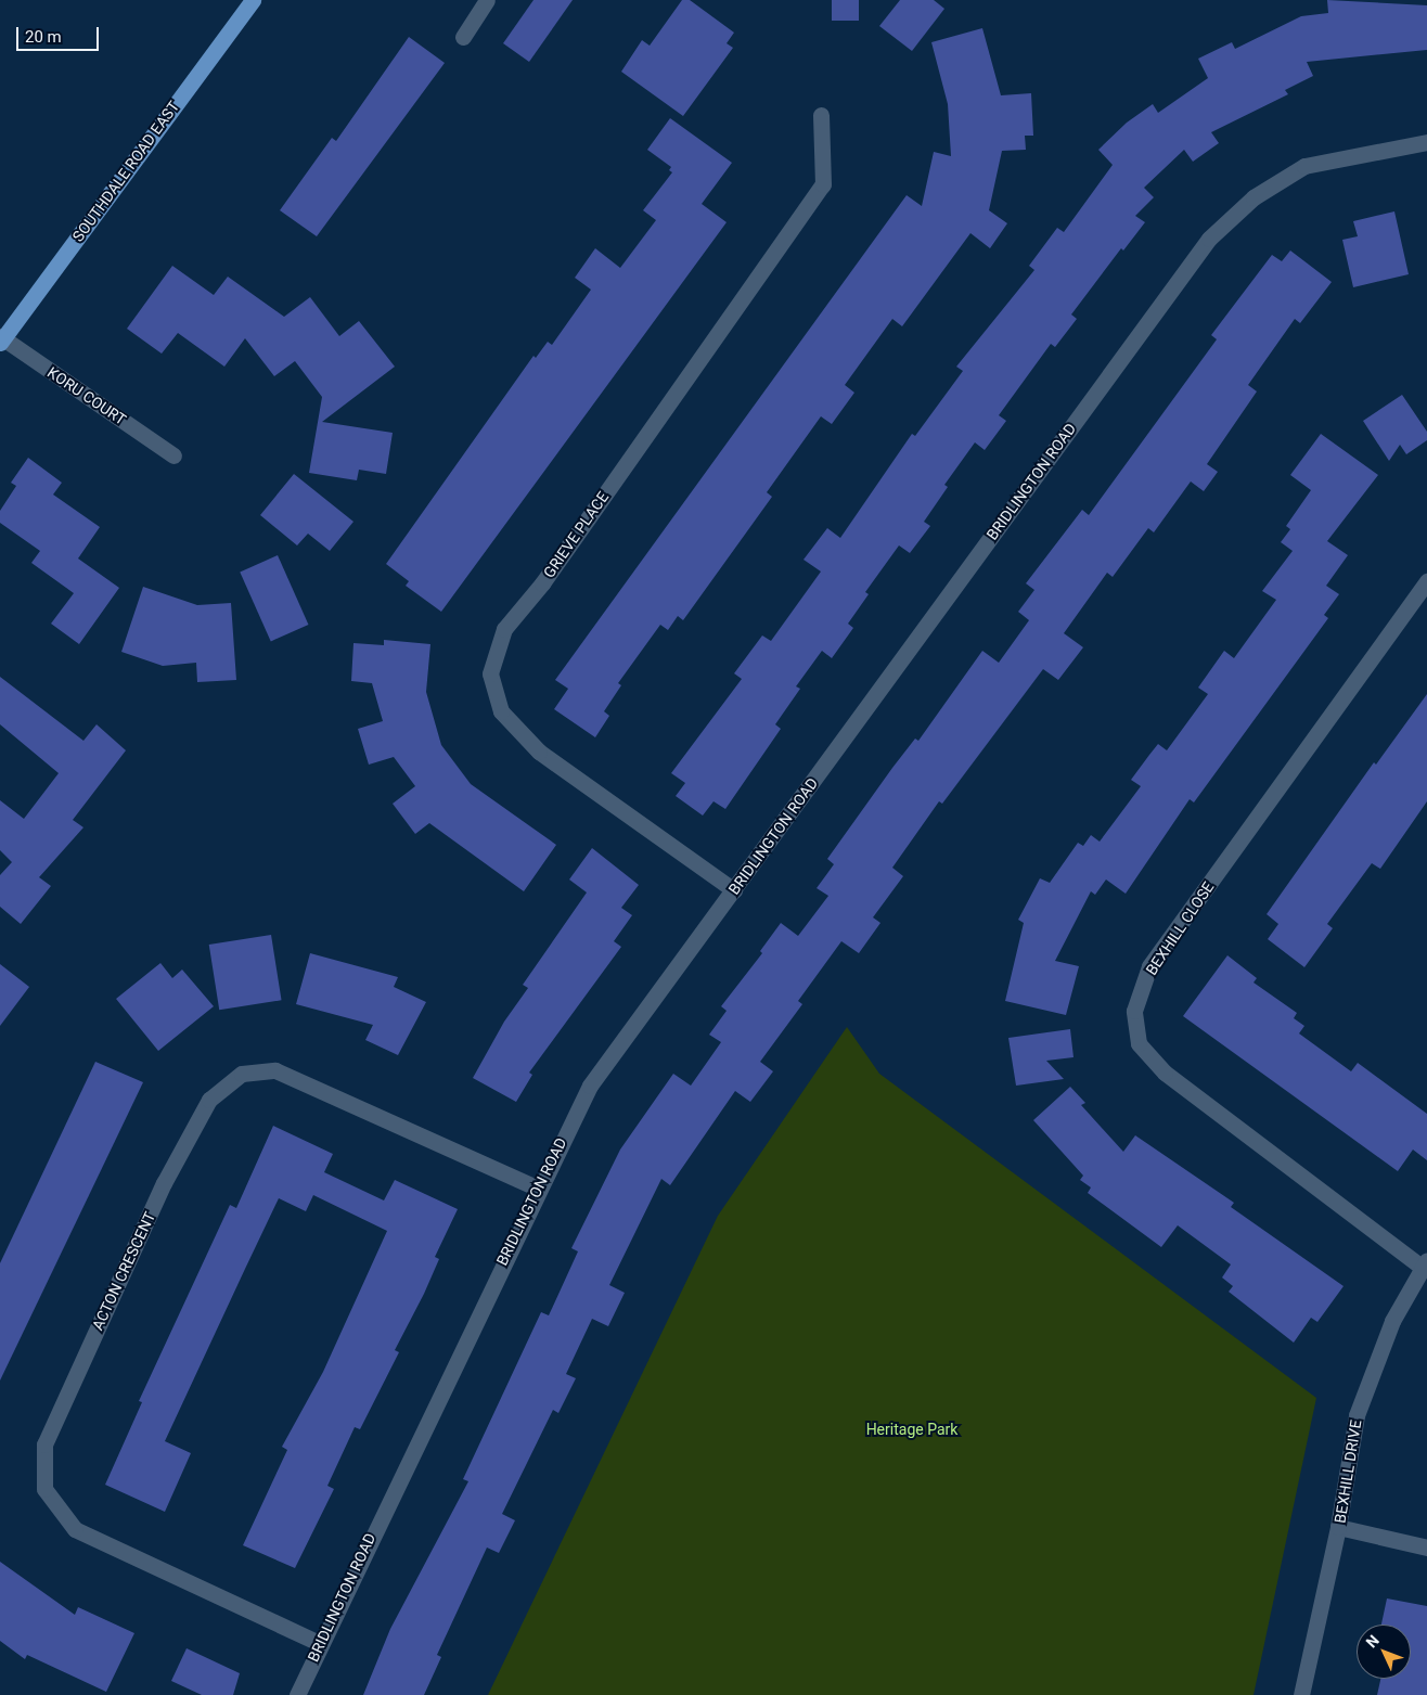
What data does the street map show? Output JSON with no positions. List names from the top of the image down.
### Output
{
  "streets": {
    "main road": ["SOUTHDALE ROAD EAST"],
    "street": [
      "KORU COURT",
      "BRIDLINGTON ROAD",
      "GRIEVE PLACE",
      "BEXHILL CLOSE",
      "ACTON CRESCENT",
      "BEXHILL DRIVE"
    ]
  },
  "crossings": [
    ["SOUTHDALE ROAD EAST", "KORU COURT"],
    ["BRIDLINGTON ROAD", "GRIEVE PLACE"],
    ["BRIDLINGTON ROAD", "ACTON CRESCENT"],
    ["BEXHILL CLOSE", "BEXHILL DRIVE"]
  ],
  "parks": ["Heritage Park"],
  "scale_bar": "20 m",
  "north": "top left"
}
